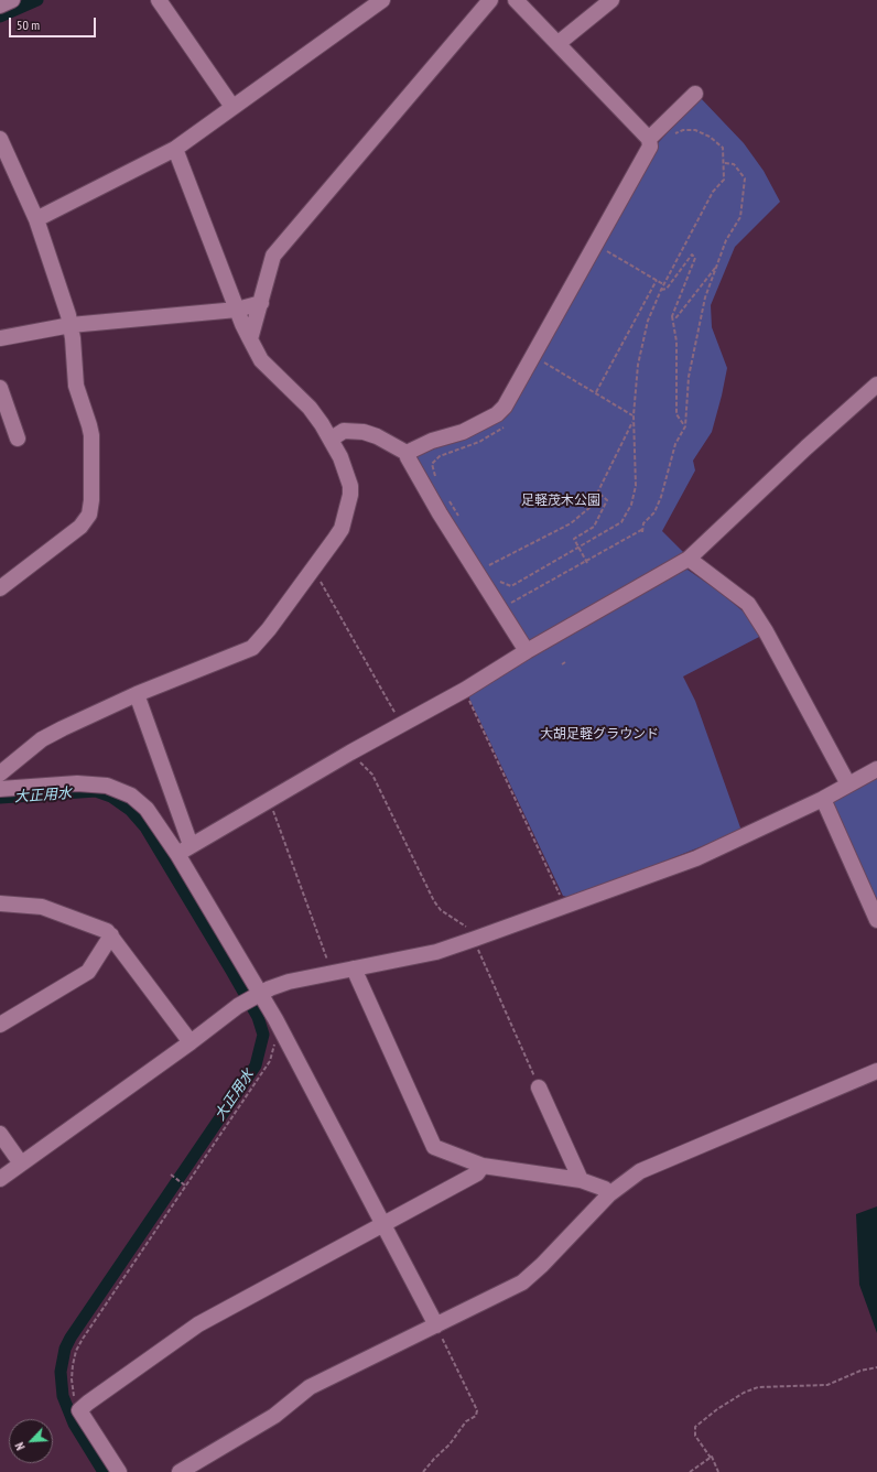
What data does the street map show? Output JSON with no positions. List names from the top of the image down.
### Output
{
  "water": ["大正用水"],
  "parks": ["足軽茂木公園", "大胡足軽グラウンド"],
  "scale_bar": "50 m",
  "north": "bottom left"
}
